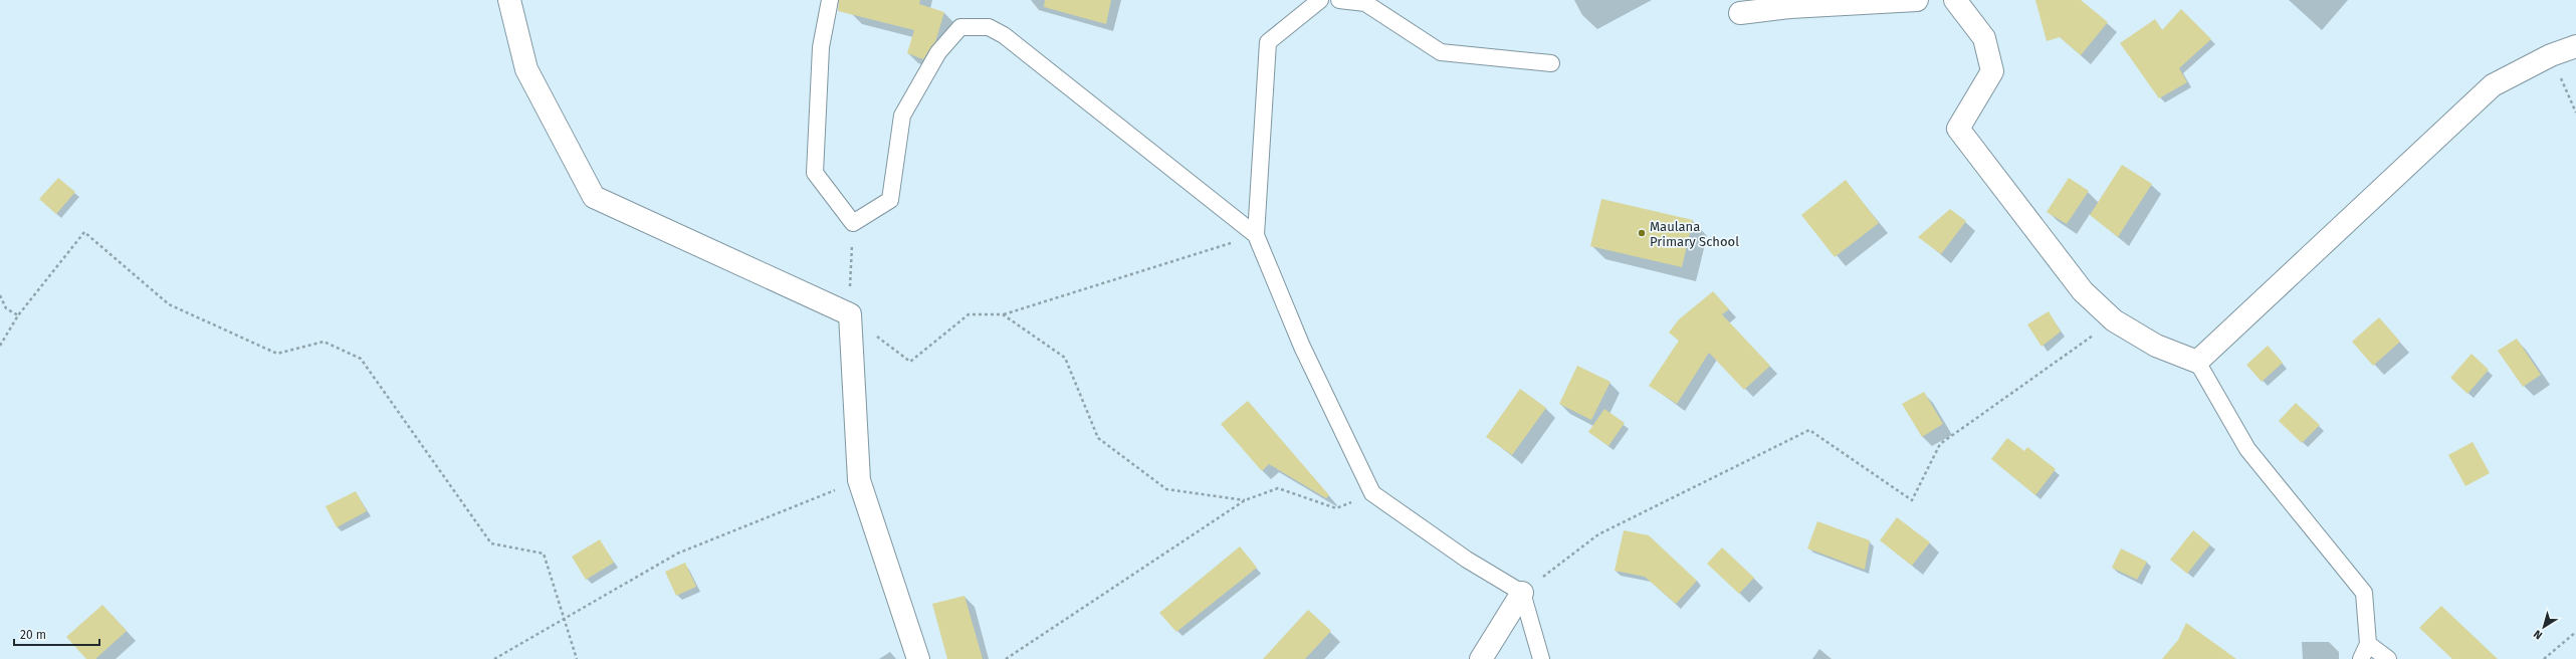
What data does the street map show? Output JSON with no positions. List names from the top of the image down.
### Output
{
  "places": ["Maulana Primary School"],
  "scale_bar": "20 m",
  "north": "bottom left"
}
